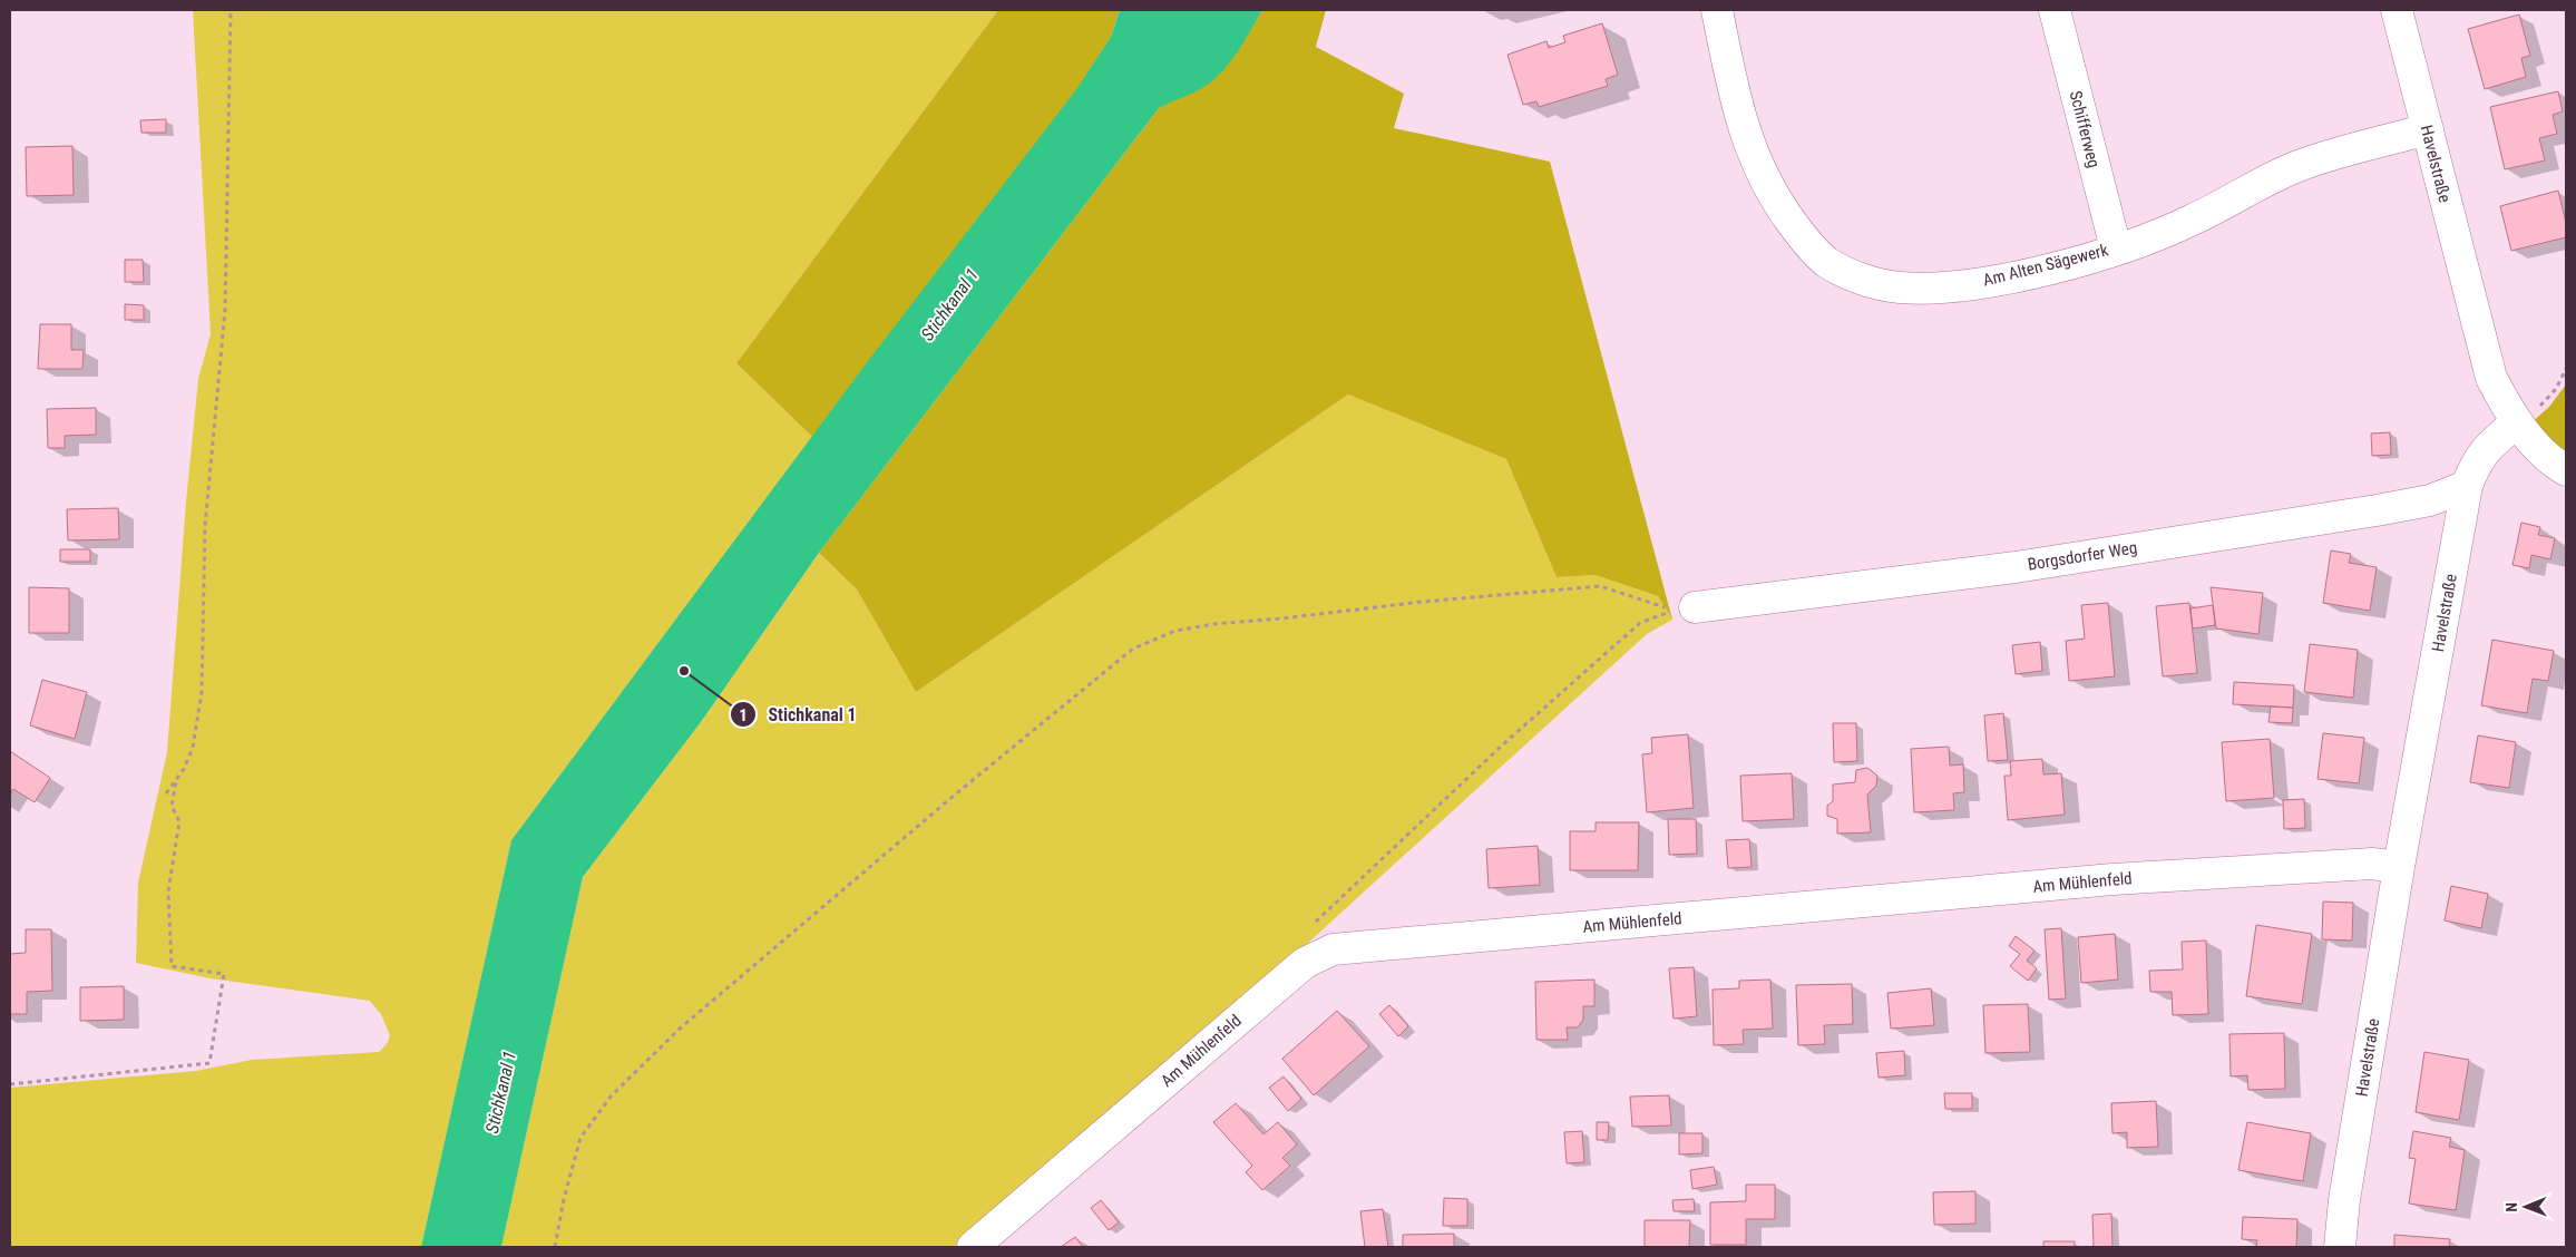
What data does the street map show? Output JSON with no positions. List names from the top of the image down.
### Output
{
  "streets": {
    "street": [
      "Schifferweg",
      "Havelstraße",
      "Am Alten Sägewerk",
      "Borgsdorfer Weg",
      "Am Mühlenfeld"
    ]
  },
  "crossings": [
    ["Schifferweg", "Am Alten Sägewerk"],
    ["Havelstraße", "Am Alten Sägewerk"],
    ["Havelstraße", "Borgsdorfer Weg"],
    ["Havelstraße", "Am Mühlenfeld"]
  ],
  "water": ["Stichkanal 1"],
  "places": ["Stichkanal 1"],
  "north": "left"
}
